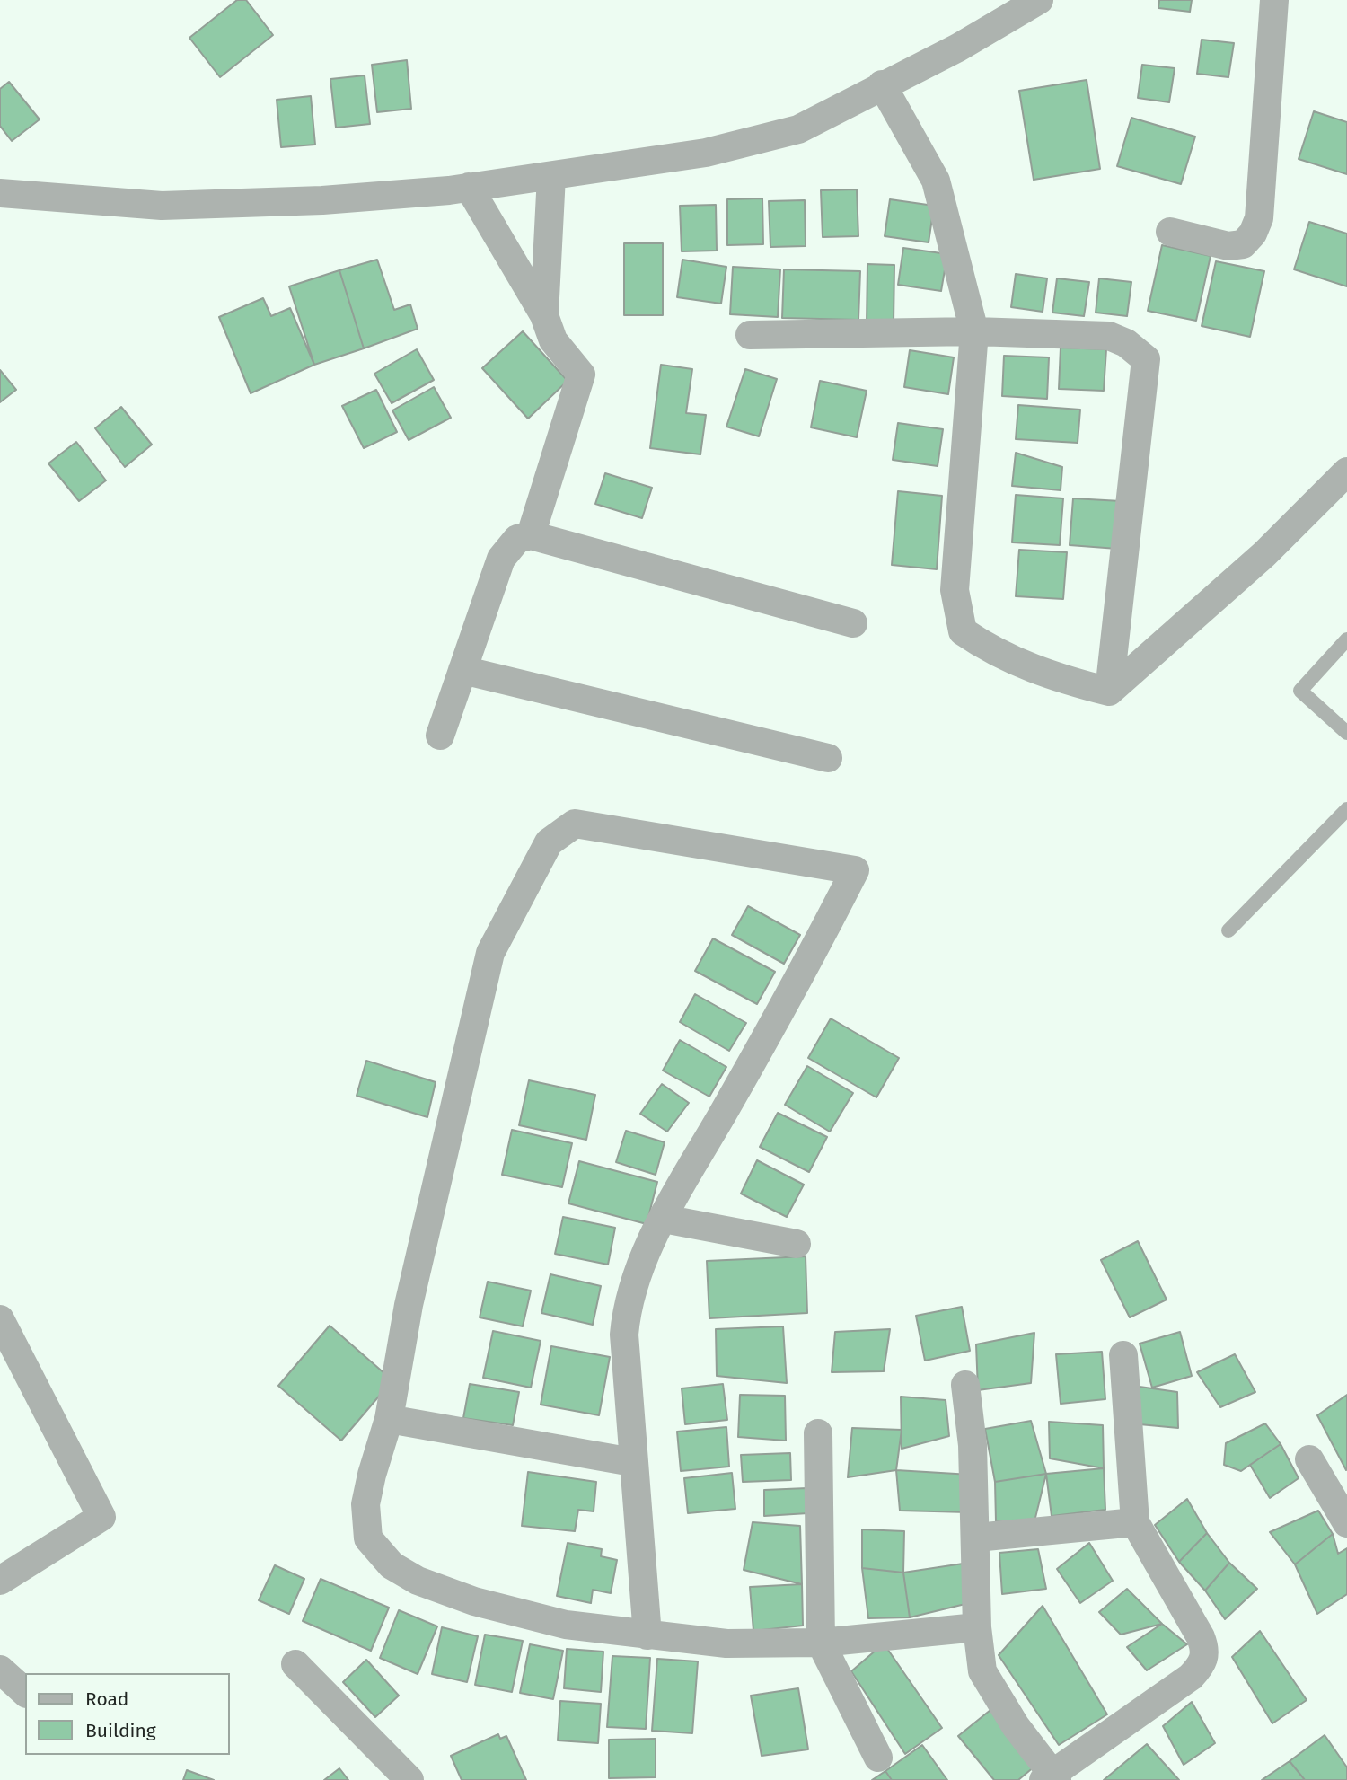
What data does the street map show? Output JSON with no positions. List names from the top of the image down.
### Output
{
  "legend": ["Road", "Building"]
}
